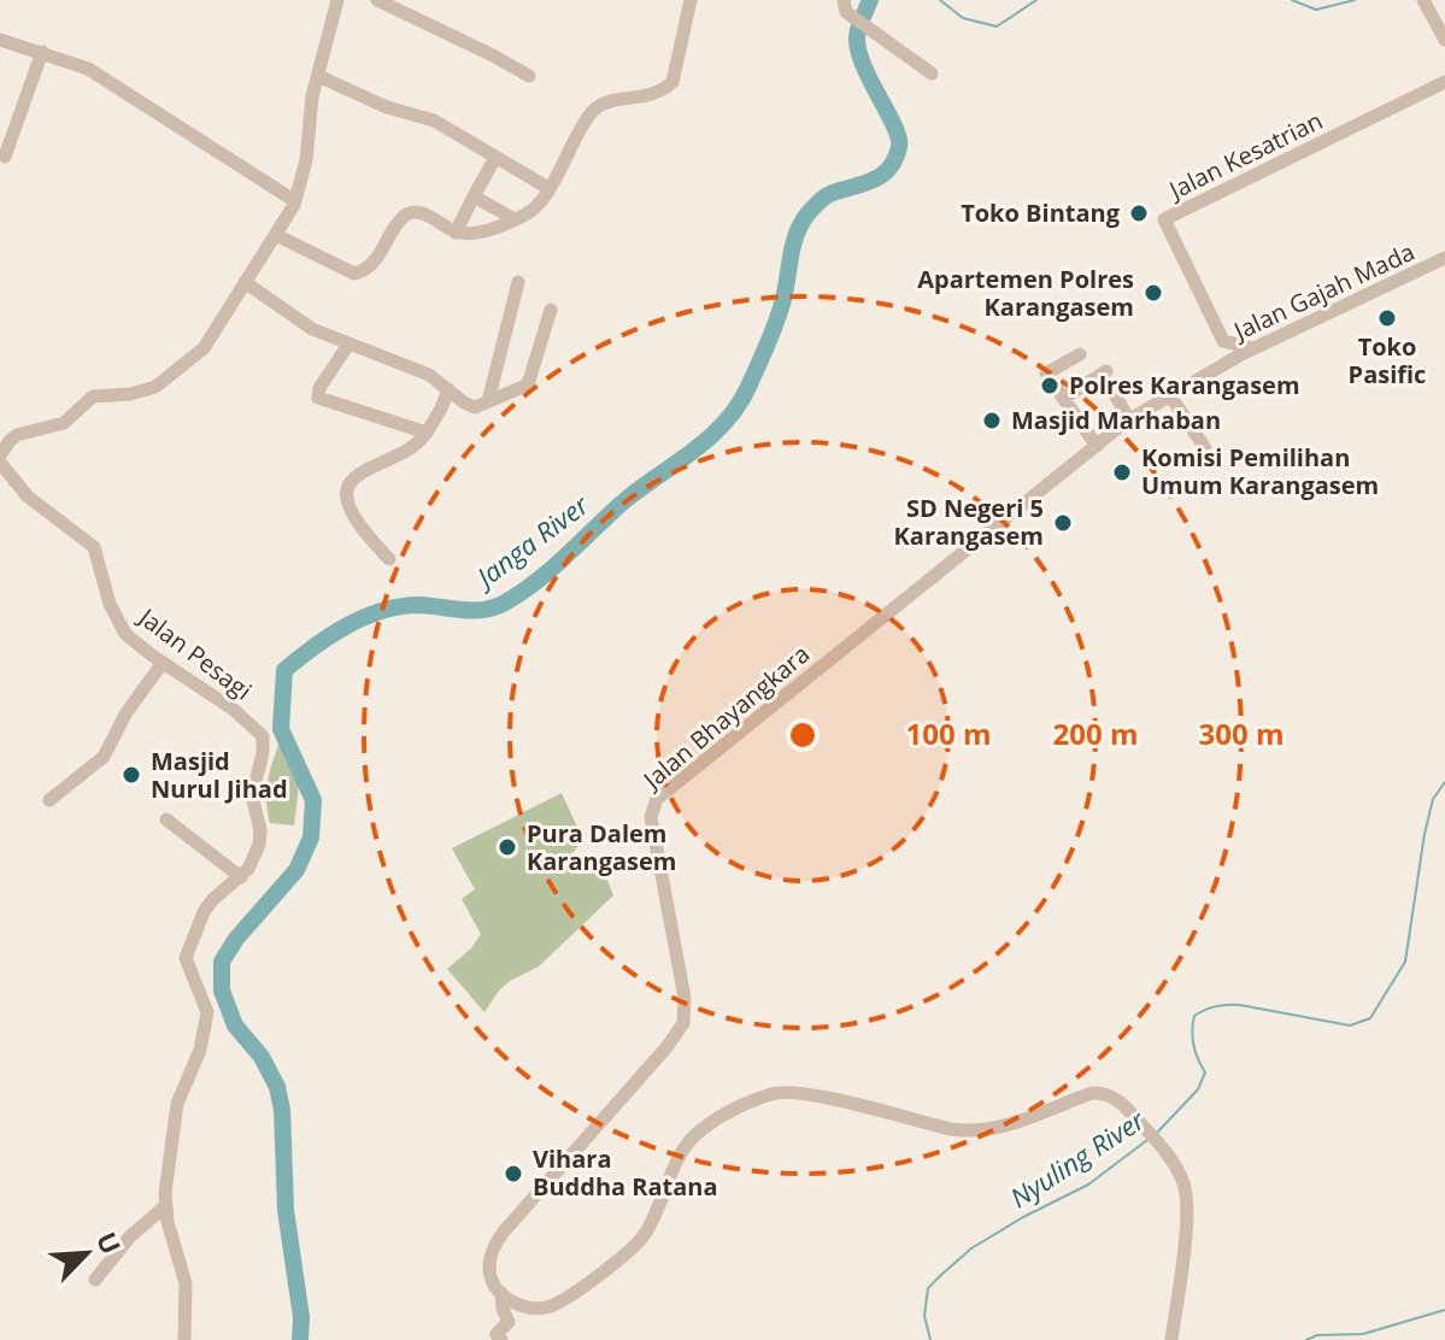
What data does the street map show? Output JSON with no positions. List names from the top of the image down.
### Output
{
  "streets": {
    "street": [
      "Jalan Kesatrian",
      "Jalan Gajah Mada",
      "Jalan Pesagi",
      "Jalan Bhayangkara"
    ]
  },
  "crossings": [
    ["Jalan Gajah Mada", "Jalan Bhayangkara"]
  ],
  "water": ["Janga River", "Nyuling River"],
  "places": [
    "Toko Bintang",
    "Apartemen Polres Karangasem",
    "Toko Pasific",
    "Polres Karangasem",
    "Masjid Marhaban",
    "Komisi Pemilihan Umum Karangasem",
    "SD Negeri 5 Karangasem",
    "Masjid Nurul Jihad",
    "Pura Dalem Karangasem",
    "Vihara Buddha Ratana"
  ],
  "north": "top right",
  "rings": ["100 m", "200 m", "300 m"]
}
